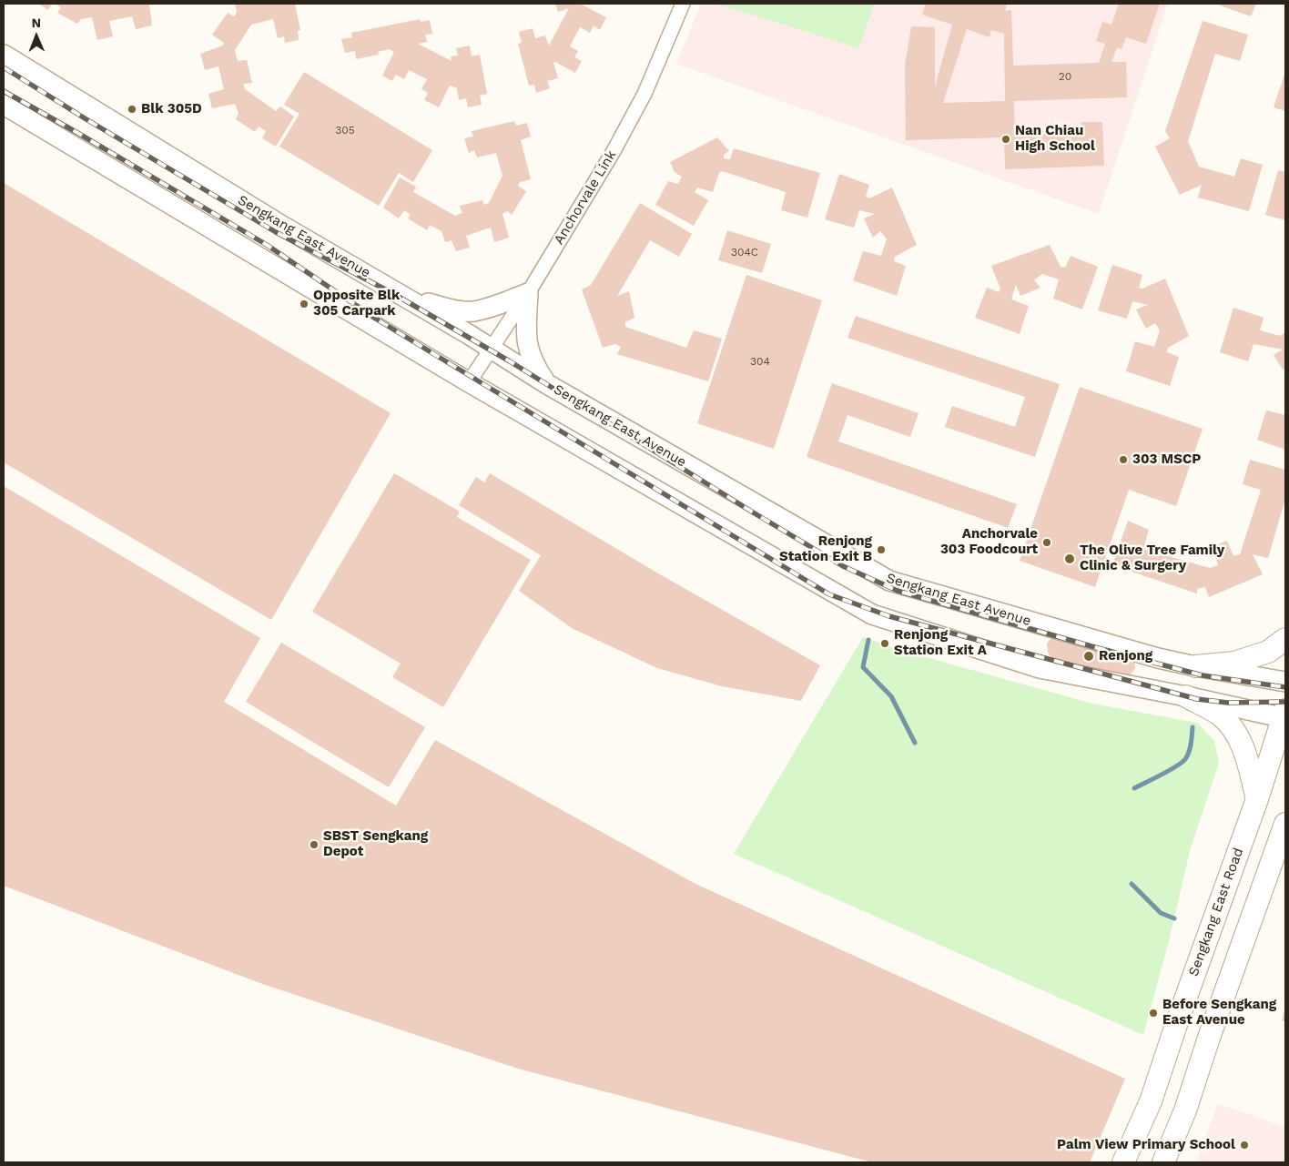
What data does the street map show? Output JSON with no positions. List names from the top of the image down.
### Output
{
  "streets": {
    "main road": ["Sengkang East Avenue", "Sengkang East Road"],
    "street": ["Anchorvale Link"]
  },
  "crossings": [
    ["Anchorvale Link", "Sengkang East Avenue"]
  ],
  "places": [
    "Blk 305D",
    "Nan Chiau High School",
    "Opposite Blk 305 Carpark",
    "303 MSCP",
    "Anchorvale 303 Foodcourt",
    "Renjong Station Exit B",
    "The Olive Tree Family Clinic & Surgery",
    "Renjong Station Exit A",
    "Renjong",
    "SBST Sengkang Depot",
    "Before Sengkang East Avenue",
    "Palm View Primary School"
  ],
  "house_numbers": [
    "20",
    "305",
    "304C",
    "304"
  ],
  "north": "top"
}
